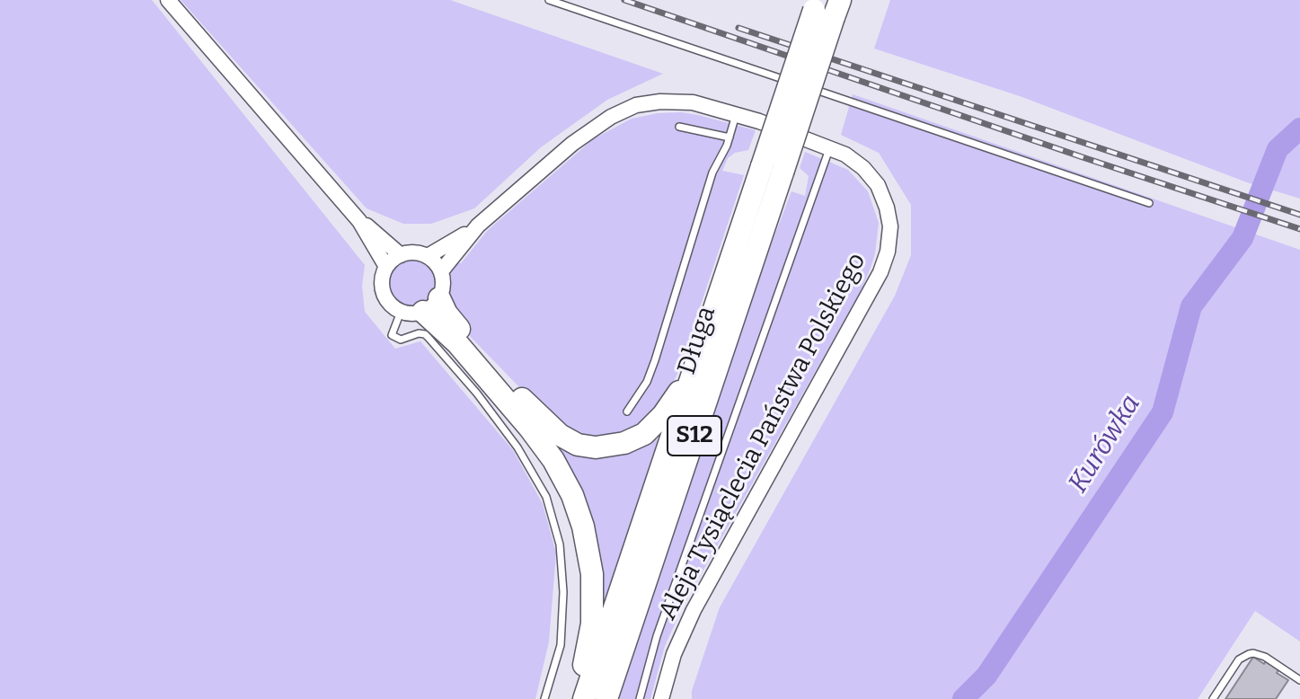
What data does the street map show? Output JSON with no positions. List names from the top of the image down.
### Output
{
  "streets": {
    "highway": ["Długa", "S12"],
    "street": ["Aleja Tysiąclecia Państwa Polskiego"]
  },
  "crossings": [
    ["Długa", "S12"]
  ],
  "water": ["Kurówka"]
}
